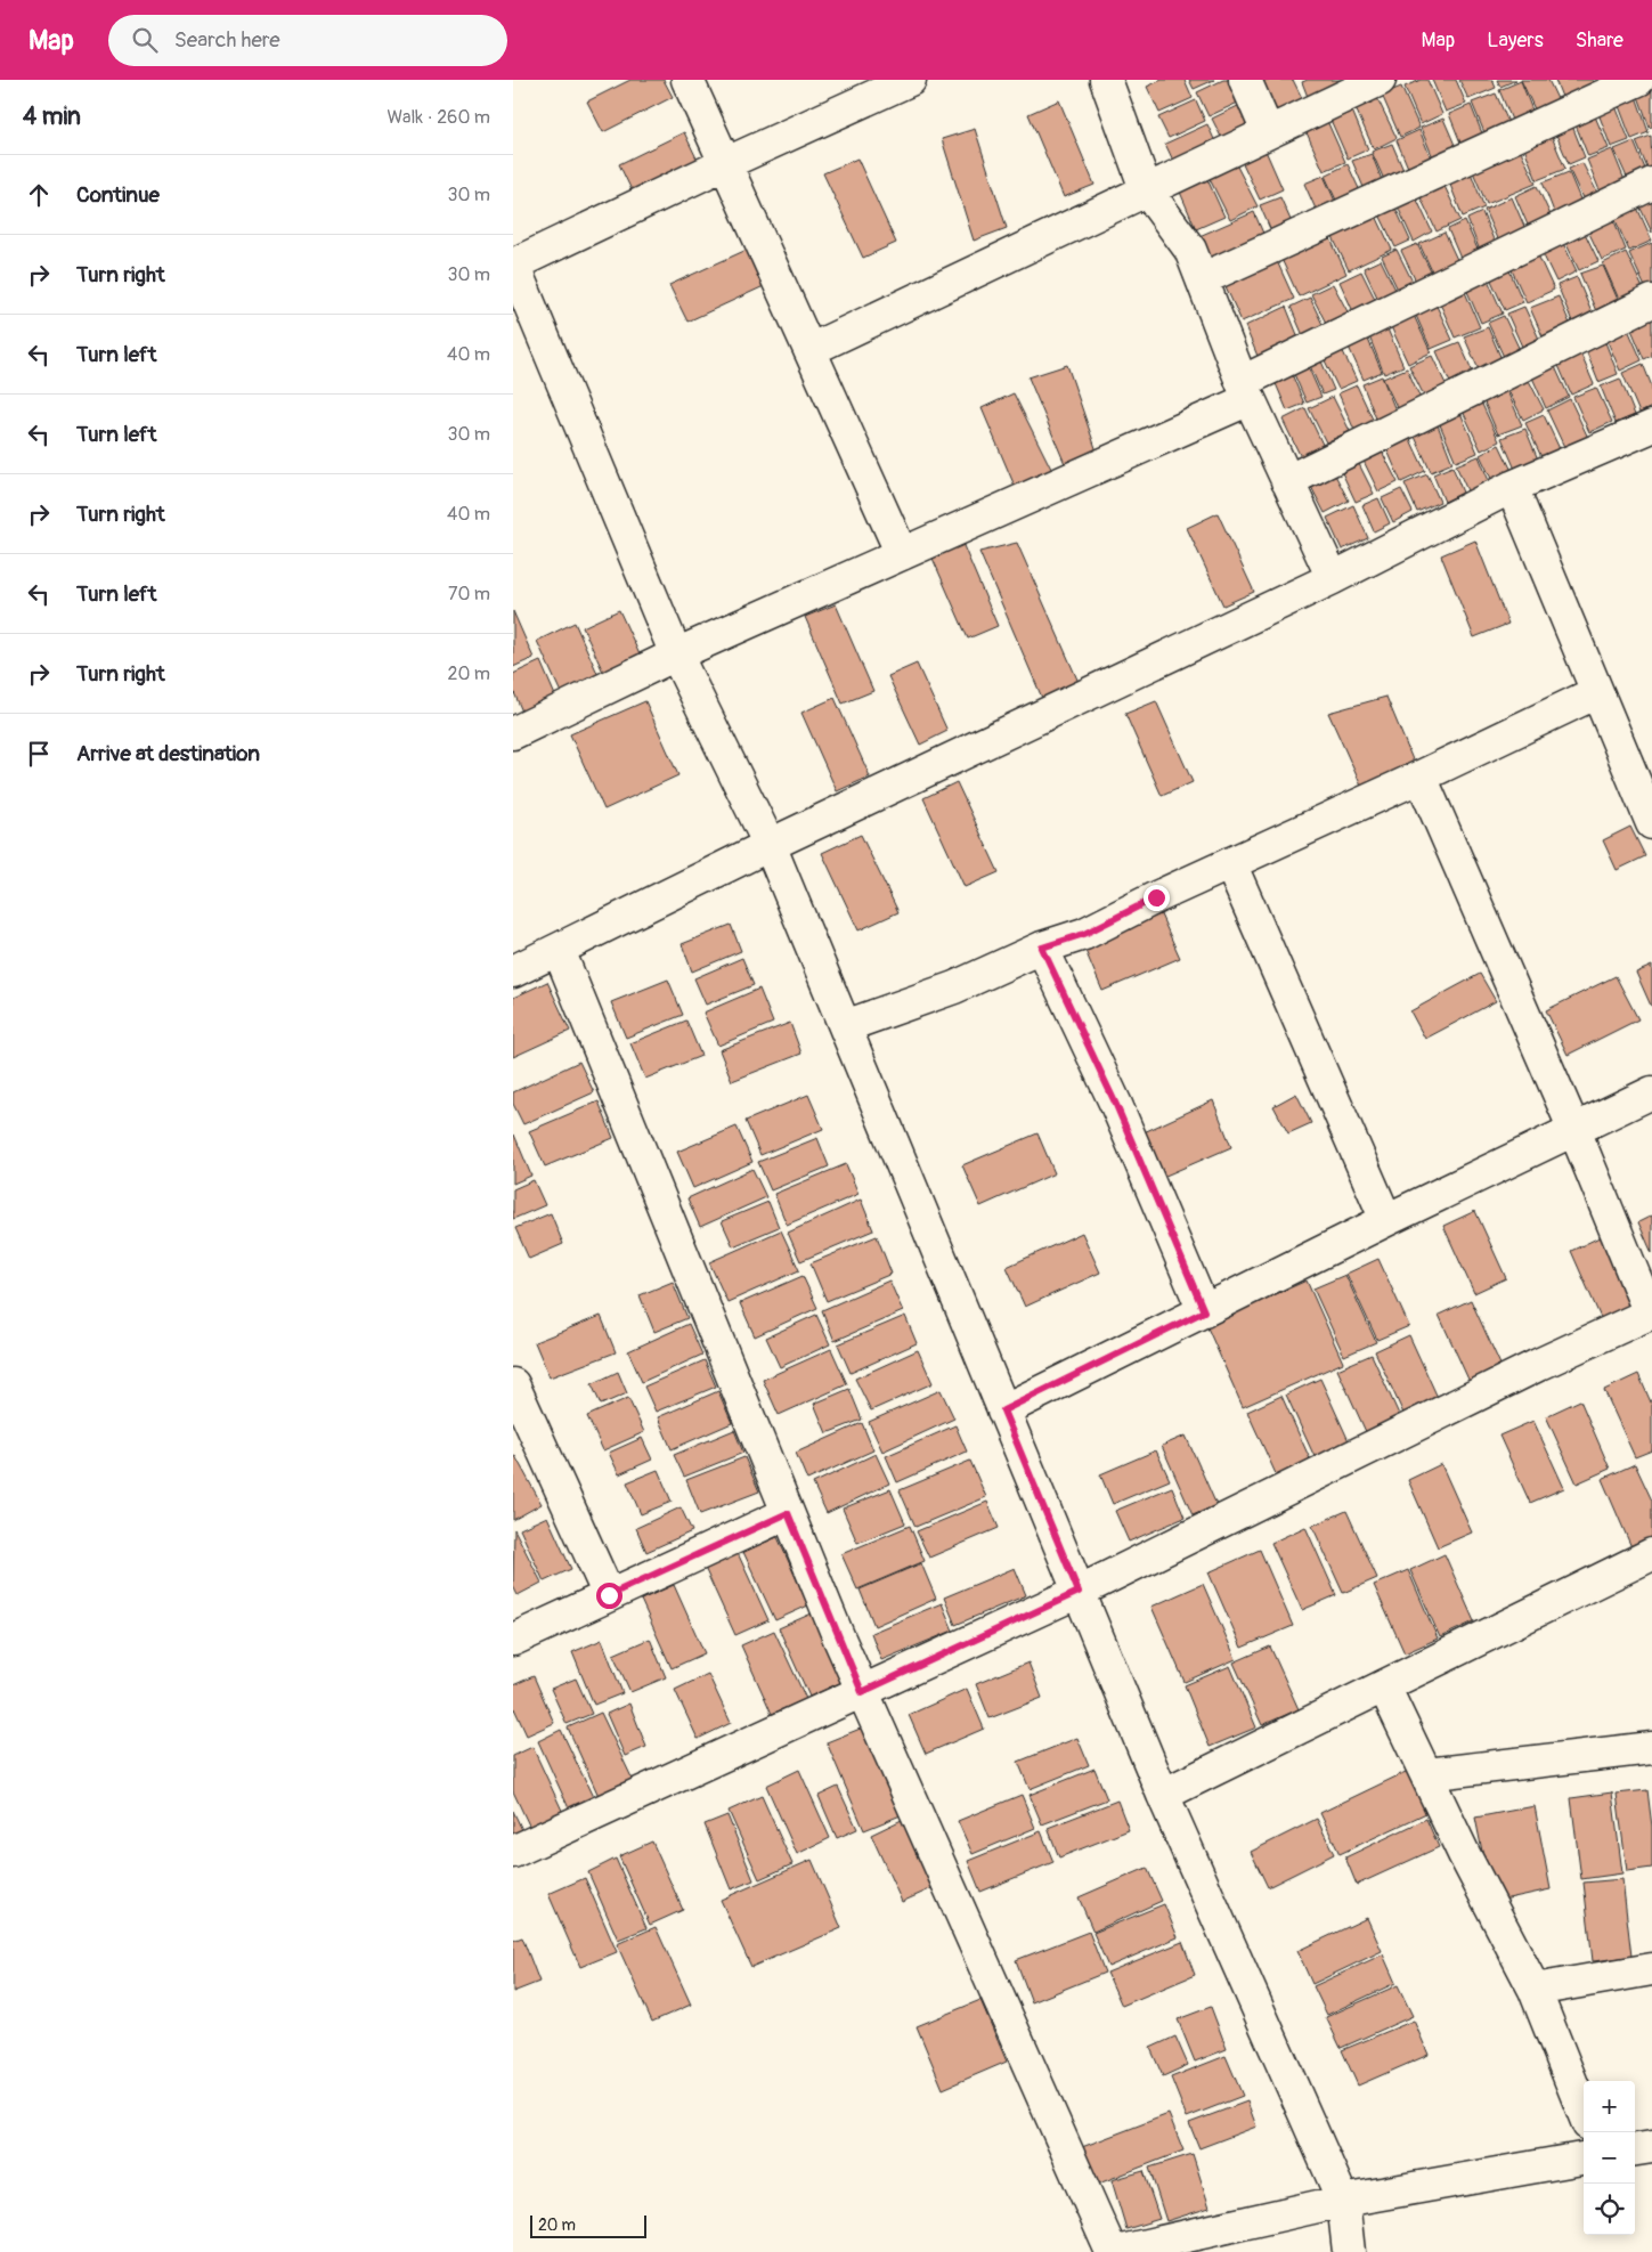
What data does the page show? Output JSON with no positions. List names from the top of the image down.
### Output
{
  "scale_bar": "20 m",
  "page": {
    "header": "Map",
    "search": "Search here",
    "nav": ["Map", "Layers", "Share"],
    "heading": ["4 min", "Walk · 260 m"],
    "list": [
      ["Continue", "30 m"],
      ["Turn right", "30 m"],
      ["Turn left", "40 m"],
      ["Turn left", "30 m"],
      ["Turn right", "40 m"],
      ["Turn left", "70 m"],
      ["Turn right", "20 m"],
      "Arrive at destination"
    ],
    "map_buttons": ["+", "−"],
    "scale": "20 m"
  }
}
